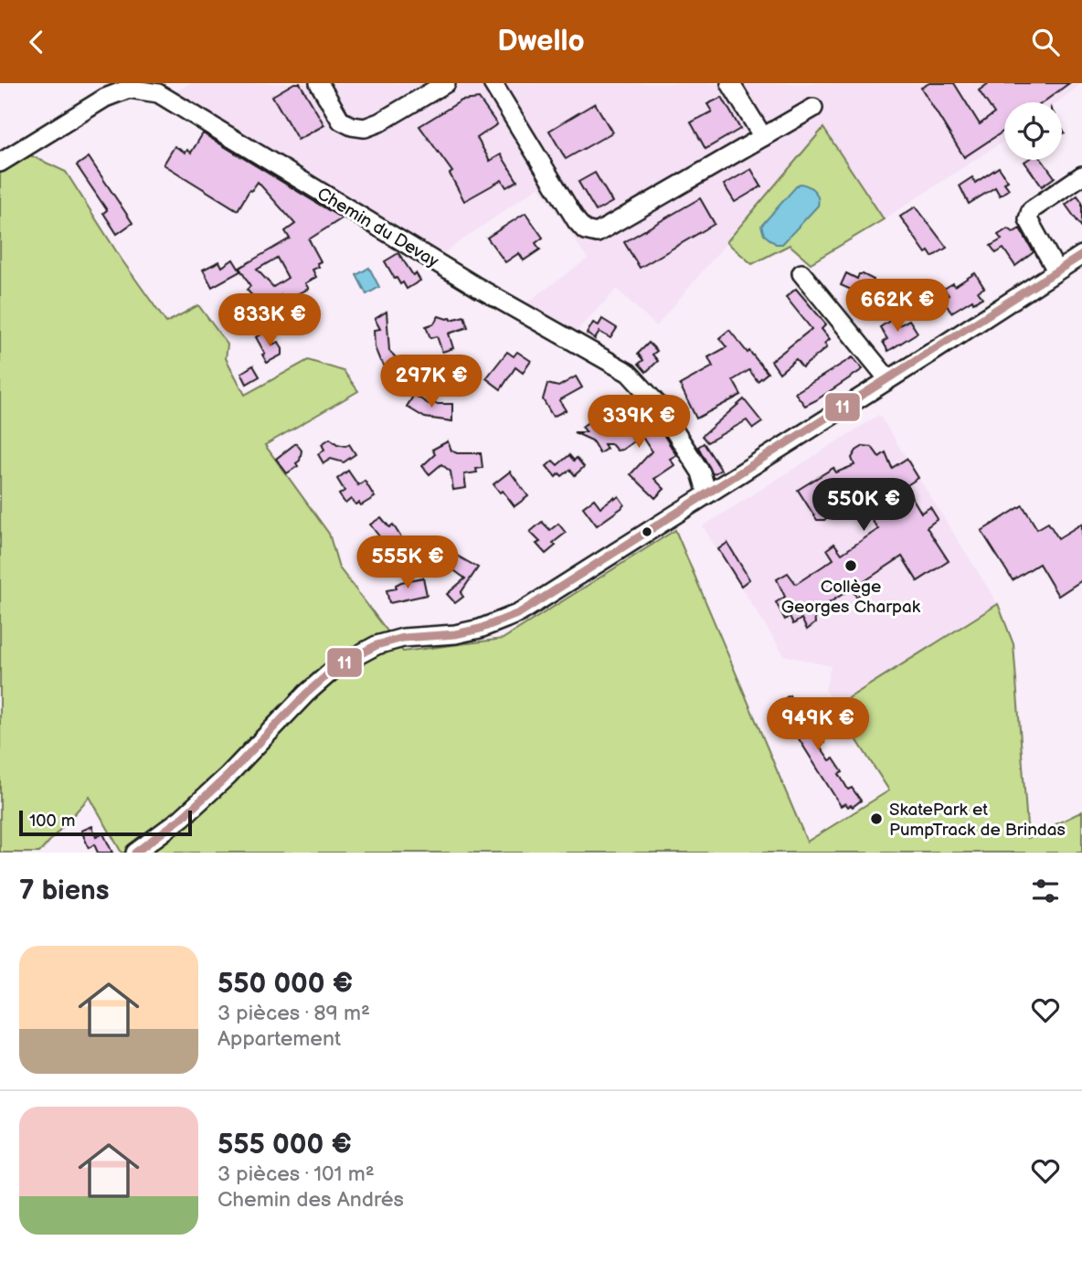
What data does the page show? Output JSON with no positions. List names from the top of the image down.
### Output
{
  "streets": {
    "street": ["Chemin du Devay"]
  },
  "places": ["Collège Georges Charpak", "SkatePark et PumpTrack de Brindas"],
  "lines": ["transit line 11"],
  "scale_bar": "100 m",
  "page": {
    "header": "Dwello",
    "price": [
      "662K €",
      "833K €",
      "297K €",
      "339K €",
      "550K €",
      "555K €",
      "949K €"
    ],
    "scale": "100 m",
    "heading": "7 biens",
    "list": [
      {
        "name": "550 000 €",
        "note": "3 pièces · 89 m² · Appartement"
      },
      {
        "name": "555 000 €",
        "note": "3 pièces · 101 m² · Chemin des Andrés"
      }
    ]
  }
}
